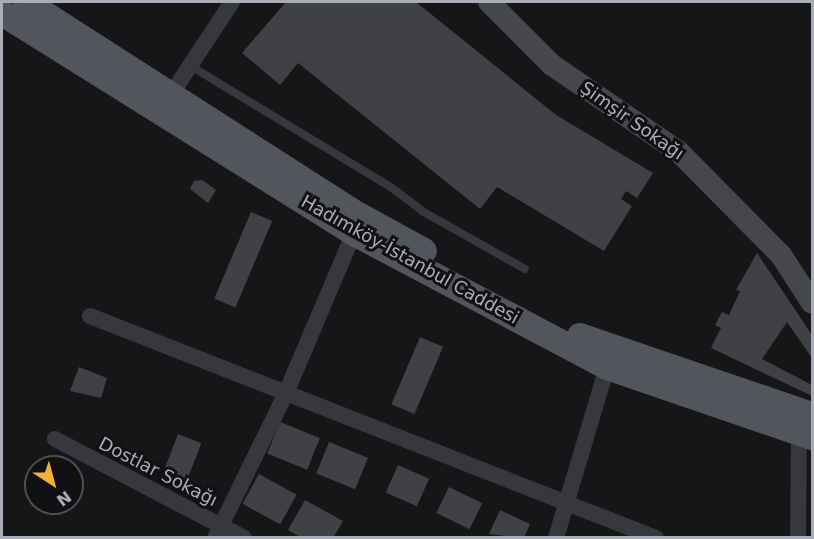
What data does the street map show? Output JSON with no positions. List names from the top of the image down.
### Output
{
  "streets": {
    "main road": ["Hadımköy-İstanbul Caddesi"],
    "street": ["Şimşir Sokağı", "Dostlar Sokağı"]
  },
  "north": "bottom right"
}
